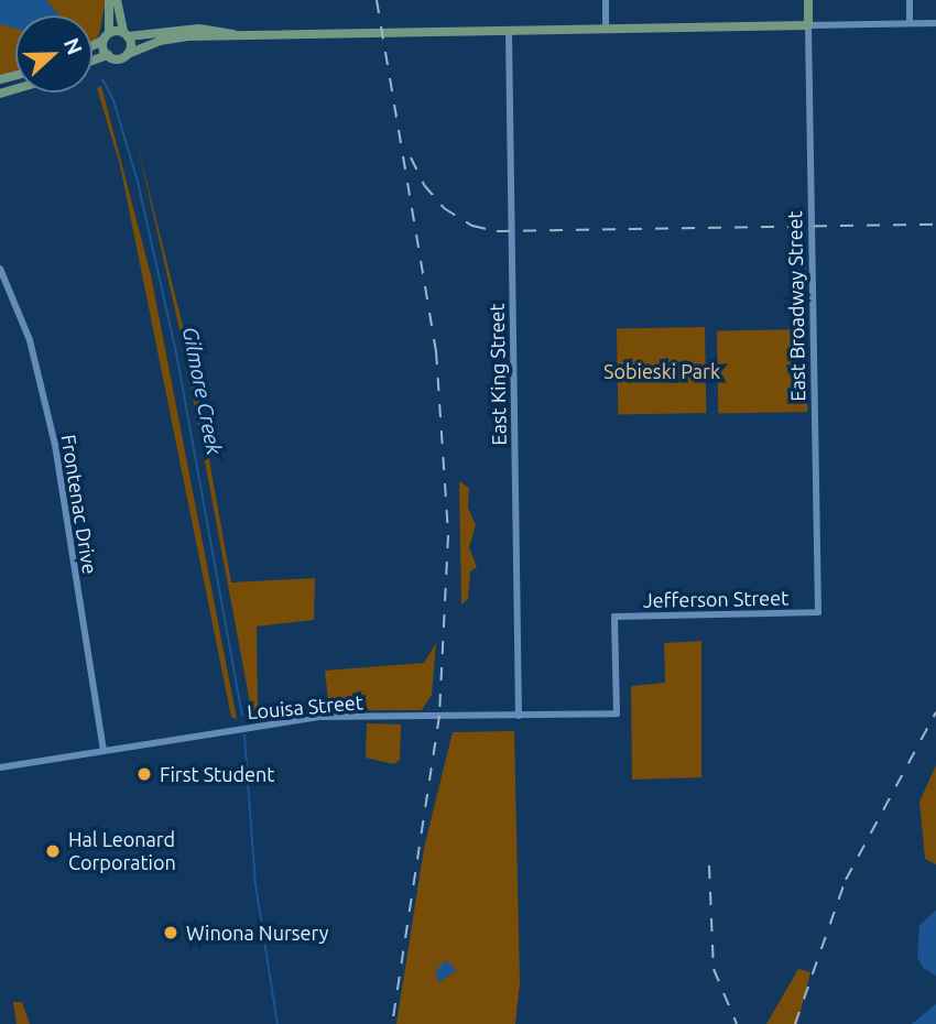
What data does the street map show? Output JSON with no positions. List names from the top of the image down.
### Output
{
  "streets": {
    "main road": ["East Broadway Street"],
    "street": [
      "East King Street",
      "Frontenac Drive",
      "Jefferson Street",
      "Louisa Street"
    ]
  },
  "crossings": [
    ["East Broadway Street", "Jefferson Street"],
    ["East King Street", "Louisa Street"],
    ["Frontenac Drive", "Louisa Street"],
    ["Jefferson Street", "Louisa Street"]
  ],
  "water": ["Gilmore Creek"],
  "parks": ["Sobieski Park"],
  "places": ["First Student", "Hal Leonard Corporation", "Winona Nursery"],
  "north": "right"
}
